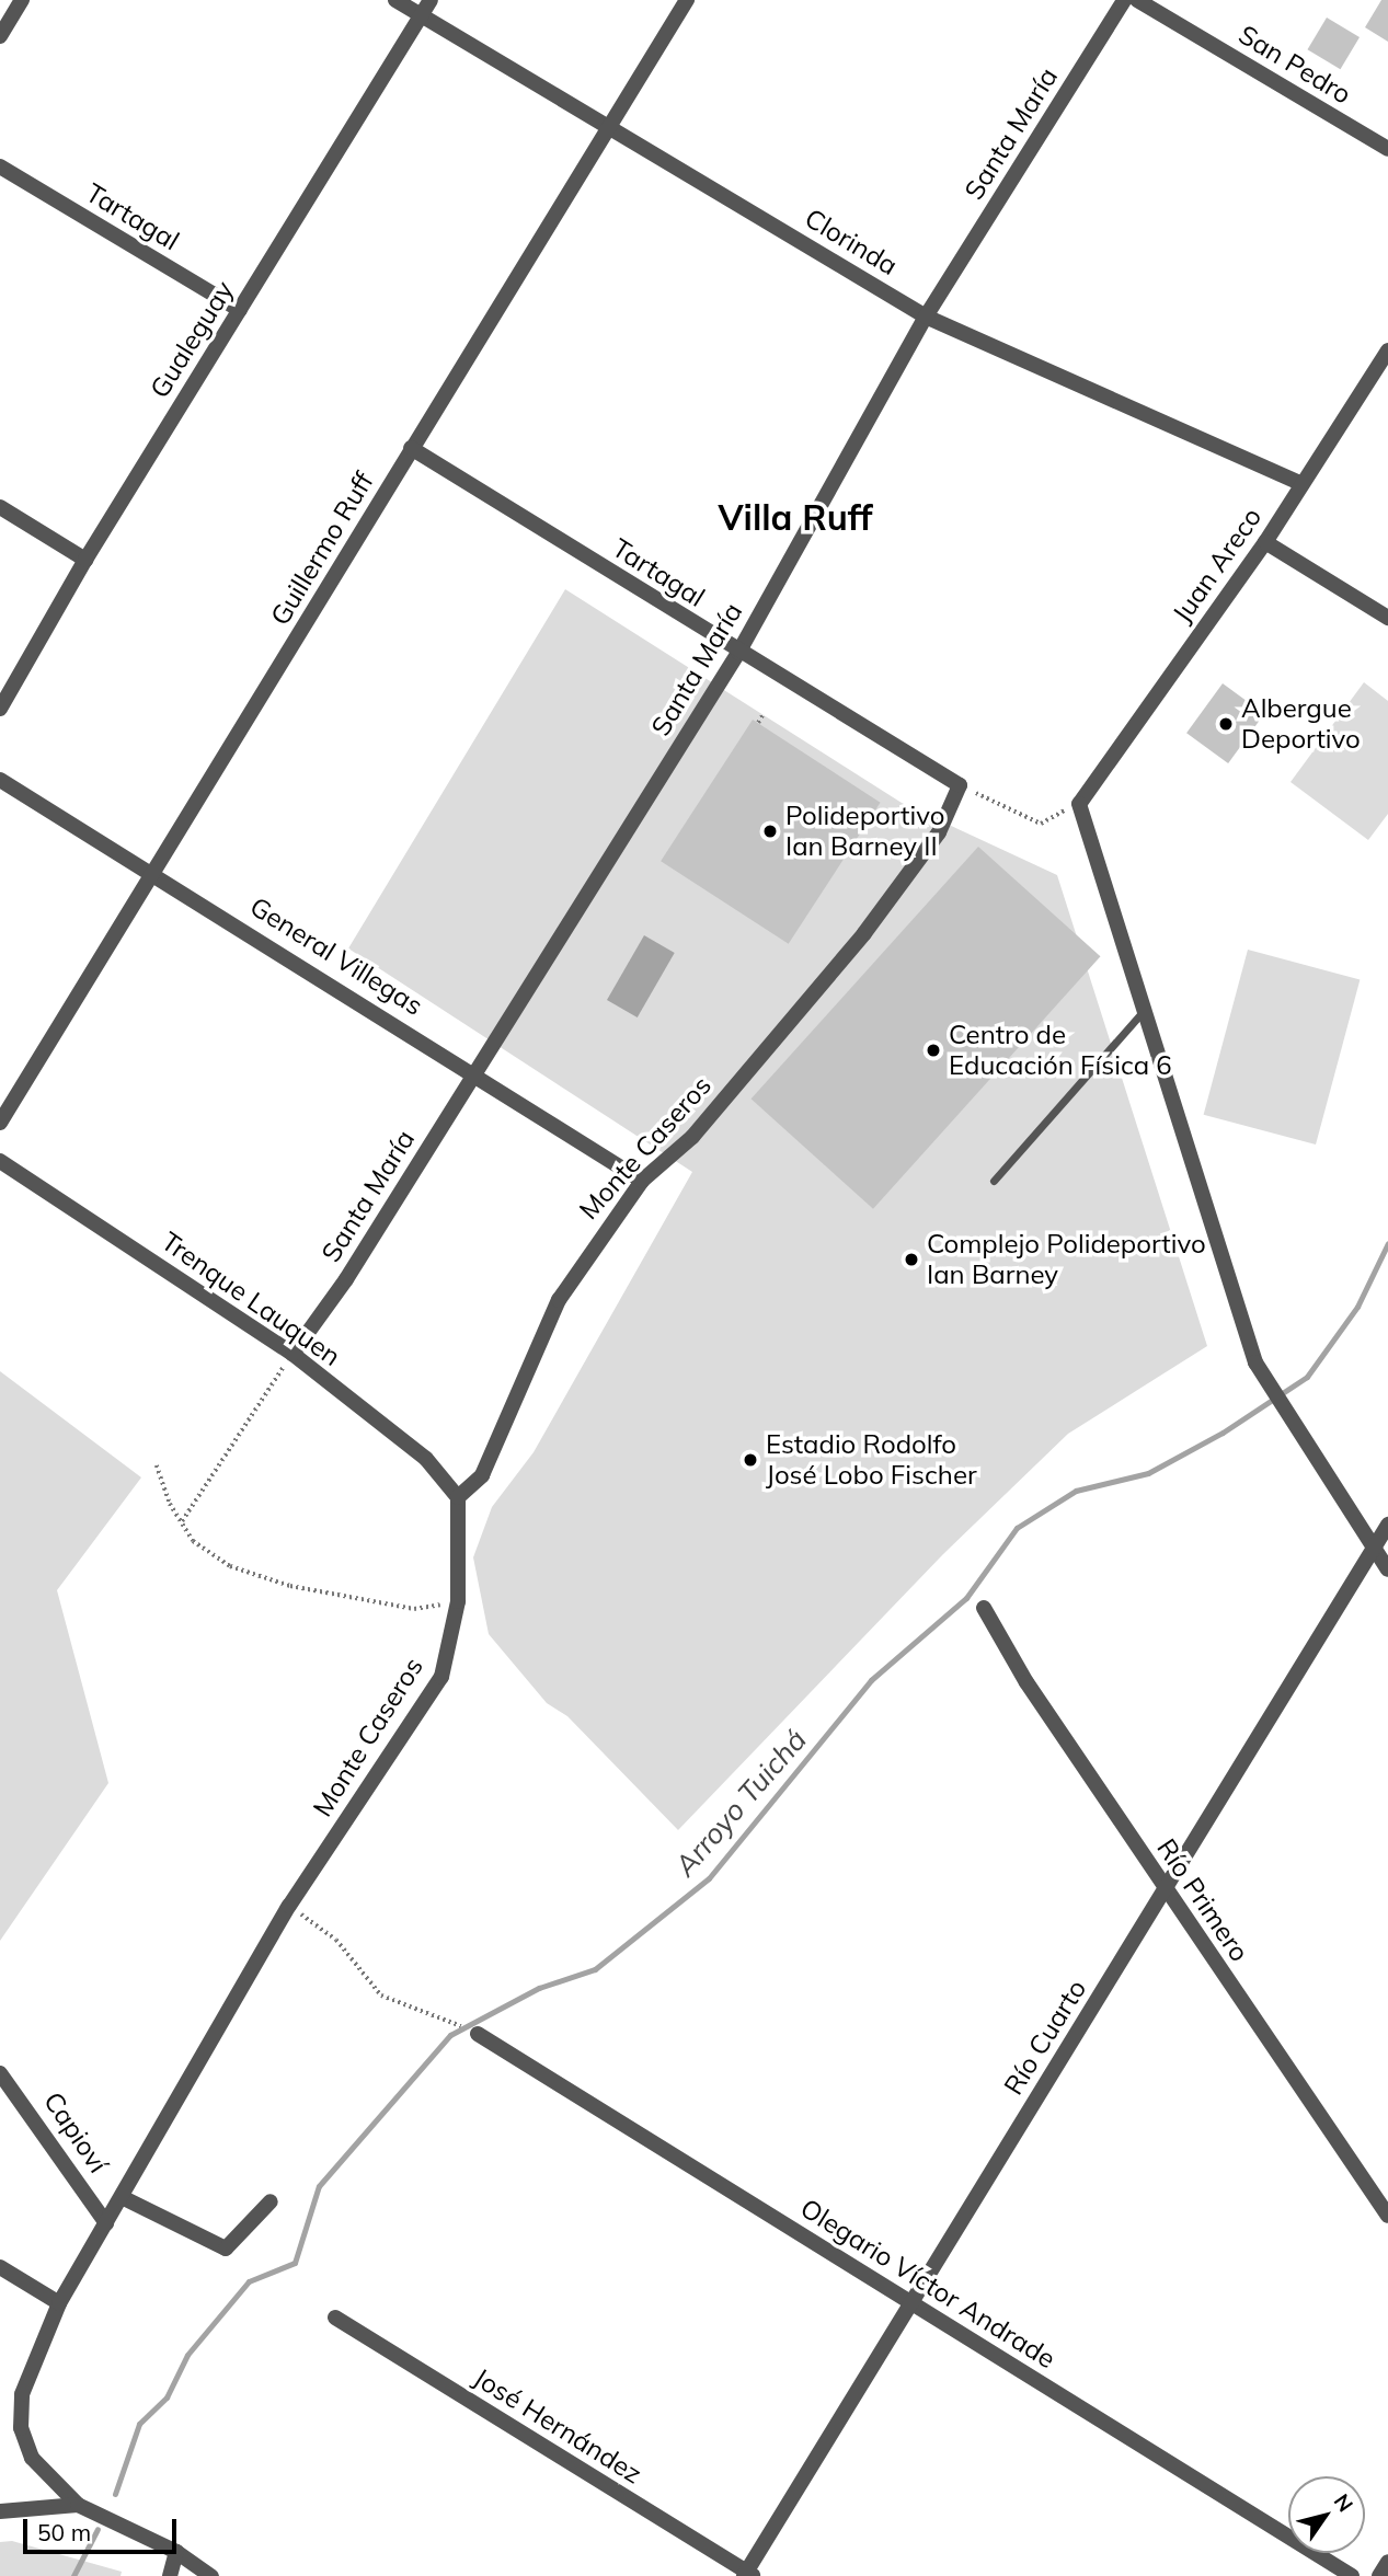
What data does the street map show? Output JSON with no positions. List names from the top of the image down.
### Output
{
  "streets": {
    "street": [
      "San Pedro",
      "Santa María",
      "Tartagal",
      "Clorinda",
      "Gualeguay",
      "Guillermo Ruff",
      "Juan Areco",
      "General Villegas",
      "Monte Caseros",
      "Trenque Lauquen",
      "Río Primero",
      "Río Cuarto",
      "Capioví",
      "Olegario Víctor Andrade",
      "José Hernández"
    ]
  },
  "crossings": [
    ["Santa María", "Tartagal"],
    ["Santa María", "Clorinda"],
    ["Santa María", "General Villegas"],
    ["Santa María", "Trenque Lauquen"],
    ["Tartagal", "Gualeguay"],
    ["Tartagal", "Guillermo Ruff"],
    ["Tartagal", "Monte Caseros"],
    ["Clorinda", "Gualeguay"],
    ["Clorinda", "Guillermo Ruff"],
    ["Clorinda", "Juan Areco"],
    ["Guillermo Ruff", "General Villegas"],
    ["General Villegas", "Monte Caseros"],
    ["Monte Caseros", "Trenque Lauquen"],
    ["Monte Caseros", "Capioví"],
    ["Río Primero", "Río Cuarto"],
    ["Río Cuarto", "Olegario Víctor Andrade"],
    ["Río Cuarto", "José Hernández"]
  ],
  "districts": ["Villa Ruff"],
  "water": ["Arroyo Tuichá"],
  "places": [
    "Albergue Deportivo",
    "Polideportivo Ian Barney II",
    "Centro de Educación Física 6",
    "Complejo Polideportivo Ian Barney",
    "Estadio Rodolfo José Lobo Fischer"
  ],
  "scale_bar": "50 m",
  "north": "top right"
}
